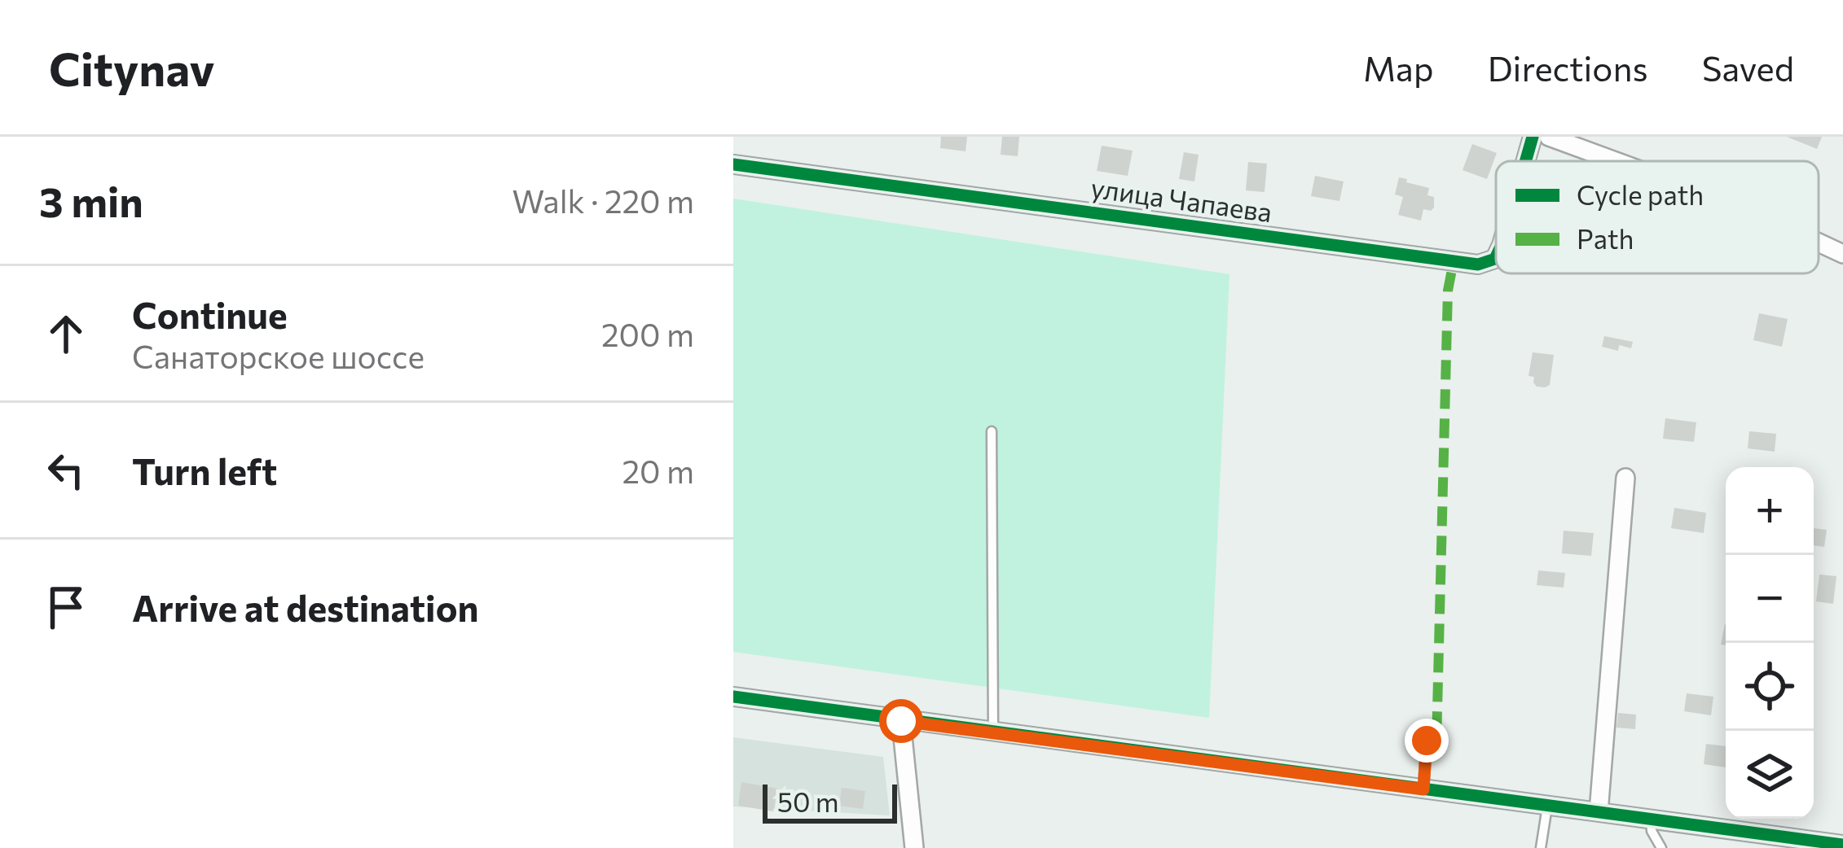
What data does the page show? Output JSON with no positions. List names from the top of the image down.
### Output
{
  "streets": {
    "street": ["улица Чапаева"]
  },
  "legend": ["Cycle path", "Path"],
  "scale_bar": "50 m",
  "page": {
    "header": "Citynav",
    "nav": ["Map", "Directions", "Saved"],
    "heading": ["3 min", "Walk · 220 m"],
    "list": [
      ["Continue", "Санаторское шоссе", "200 m"],
      ["Turn left", "20 m"],
      "Arrive at destination"
    ],
    "map_buttons": ["+", "−"],
    "scale": "50 m"
  }
}
